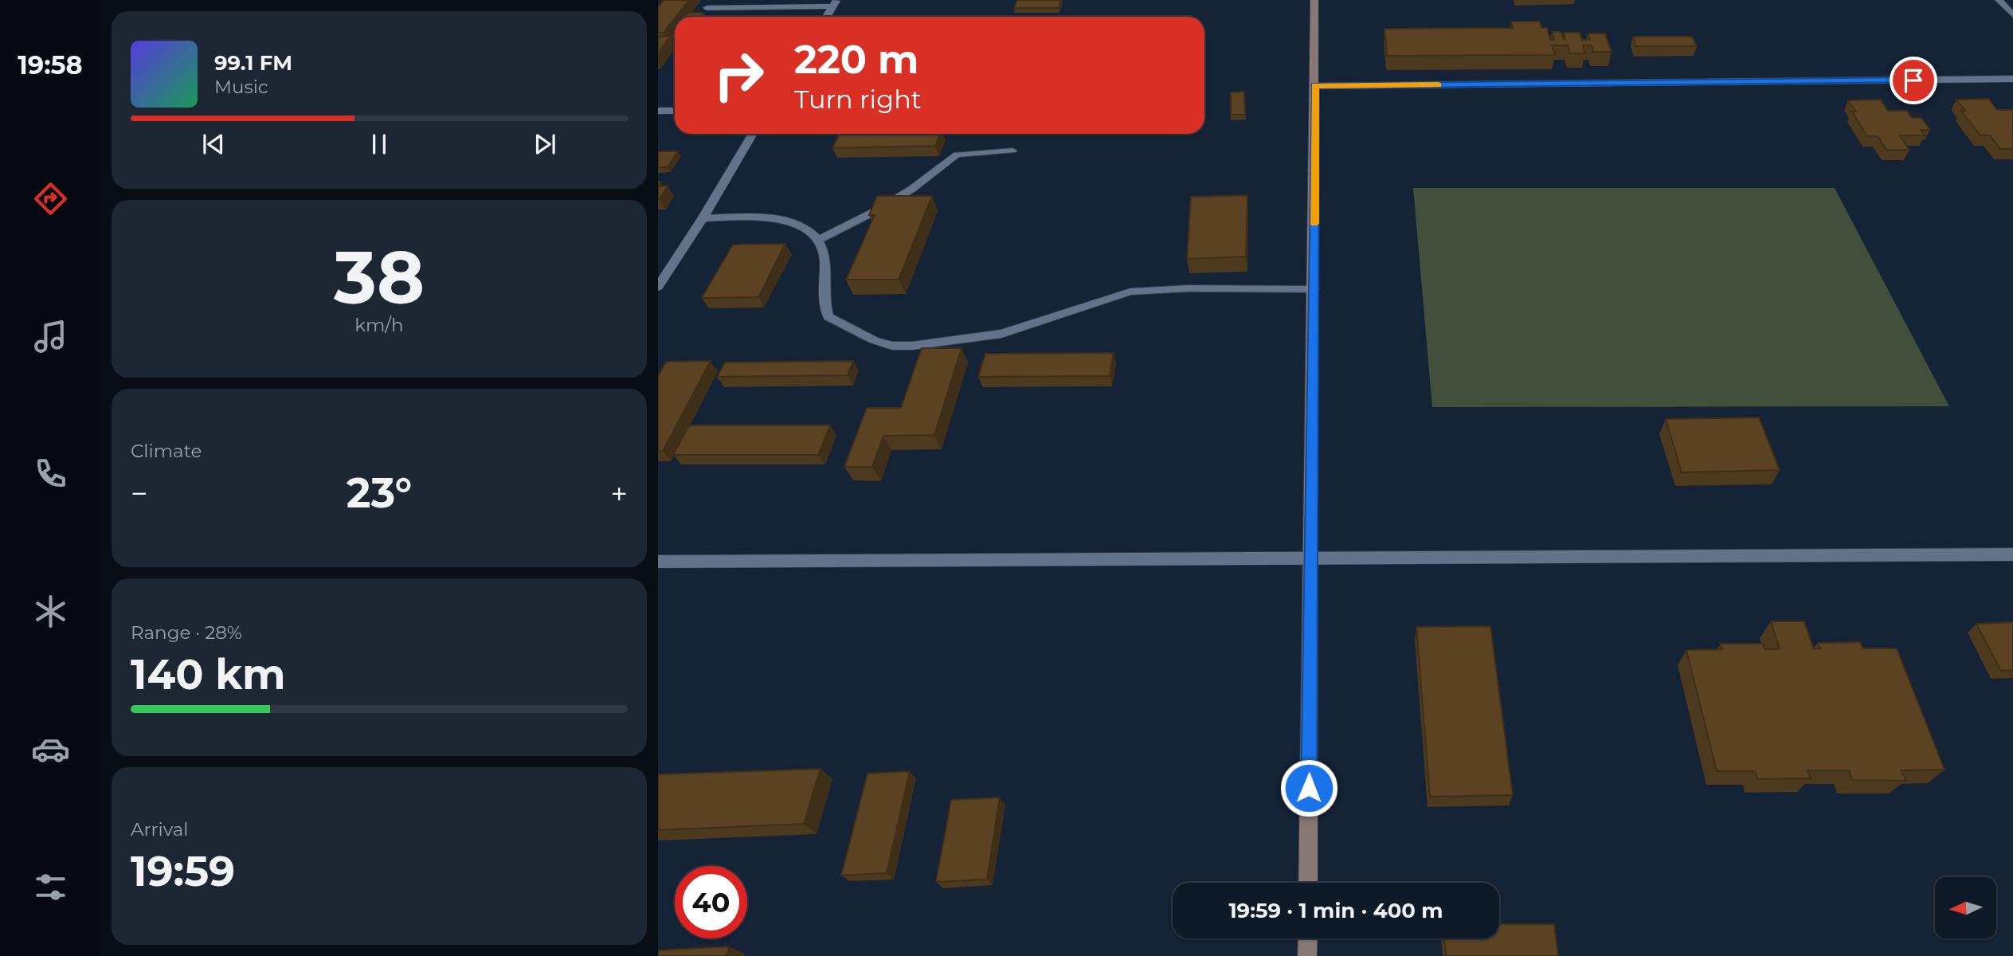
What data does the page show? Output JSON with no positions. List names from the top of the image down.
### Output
{
  "north": "left",
  "page": {
    "tabs": "19:58",
    "turn": ["220 m", "Turn right"],
    "song": ["99.1 FM", "Music"],
    "tile": [
      ["38", "km/h"],
      "Climate",
      ["Range · 28%", "140 km"],
      ["Arrival", "19:59"]
    ],
    "heat": ["−", "23°", "+"],
    "limit": "40",
    "trip": "19:59 · 1 min · 400 m"
  }
}
